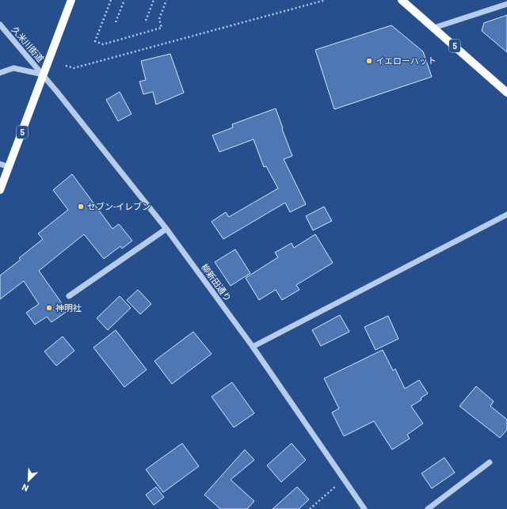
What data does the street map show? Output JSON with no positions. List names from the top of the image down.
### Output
{
  "streets": {
    "main road": ["5"],
    "street": ["久米川街道", "柳新田通り"]
  },
  "crossings": [
    ["久米川街道", "5"],
    ["久米川街道", "柳新田通り"],
    ["5", "柳新田通り"]
  ],
  "places": ["イエローハット", "セブン-イレブン", "神明社"],
  "north": "bottom left"
}
